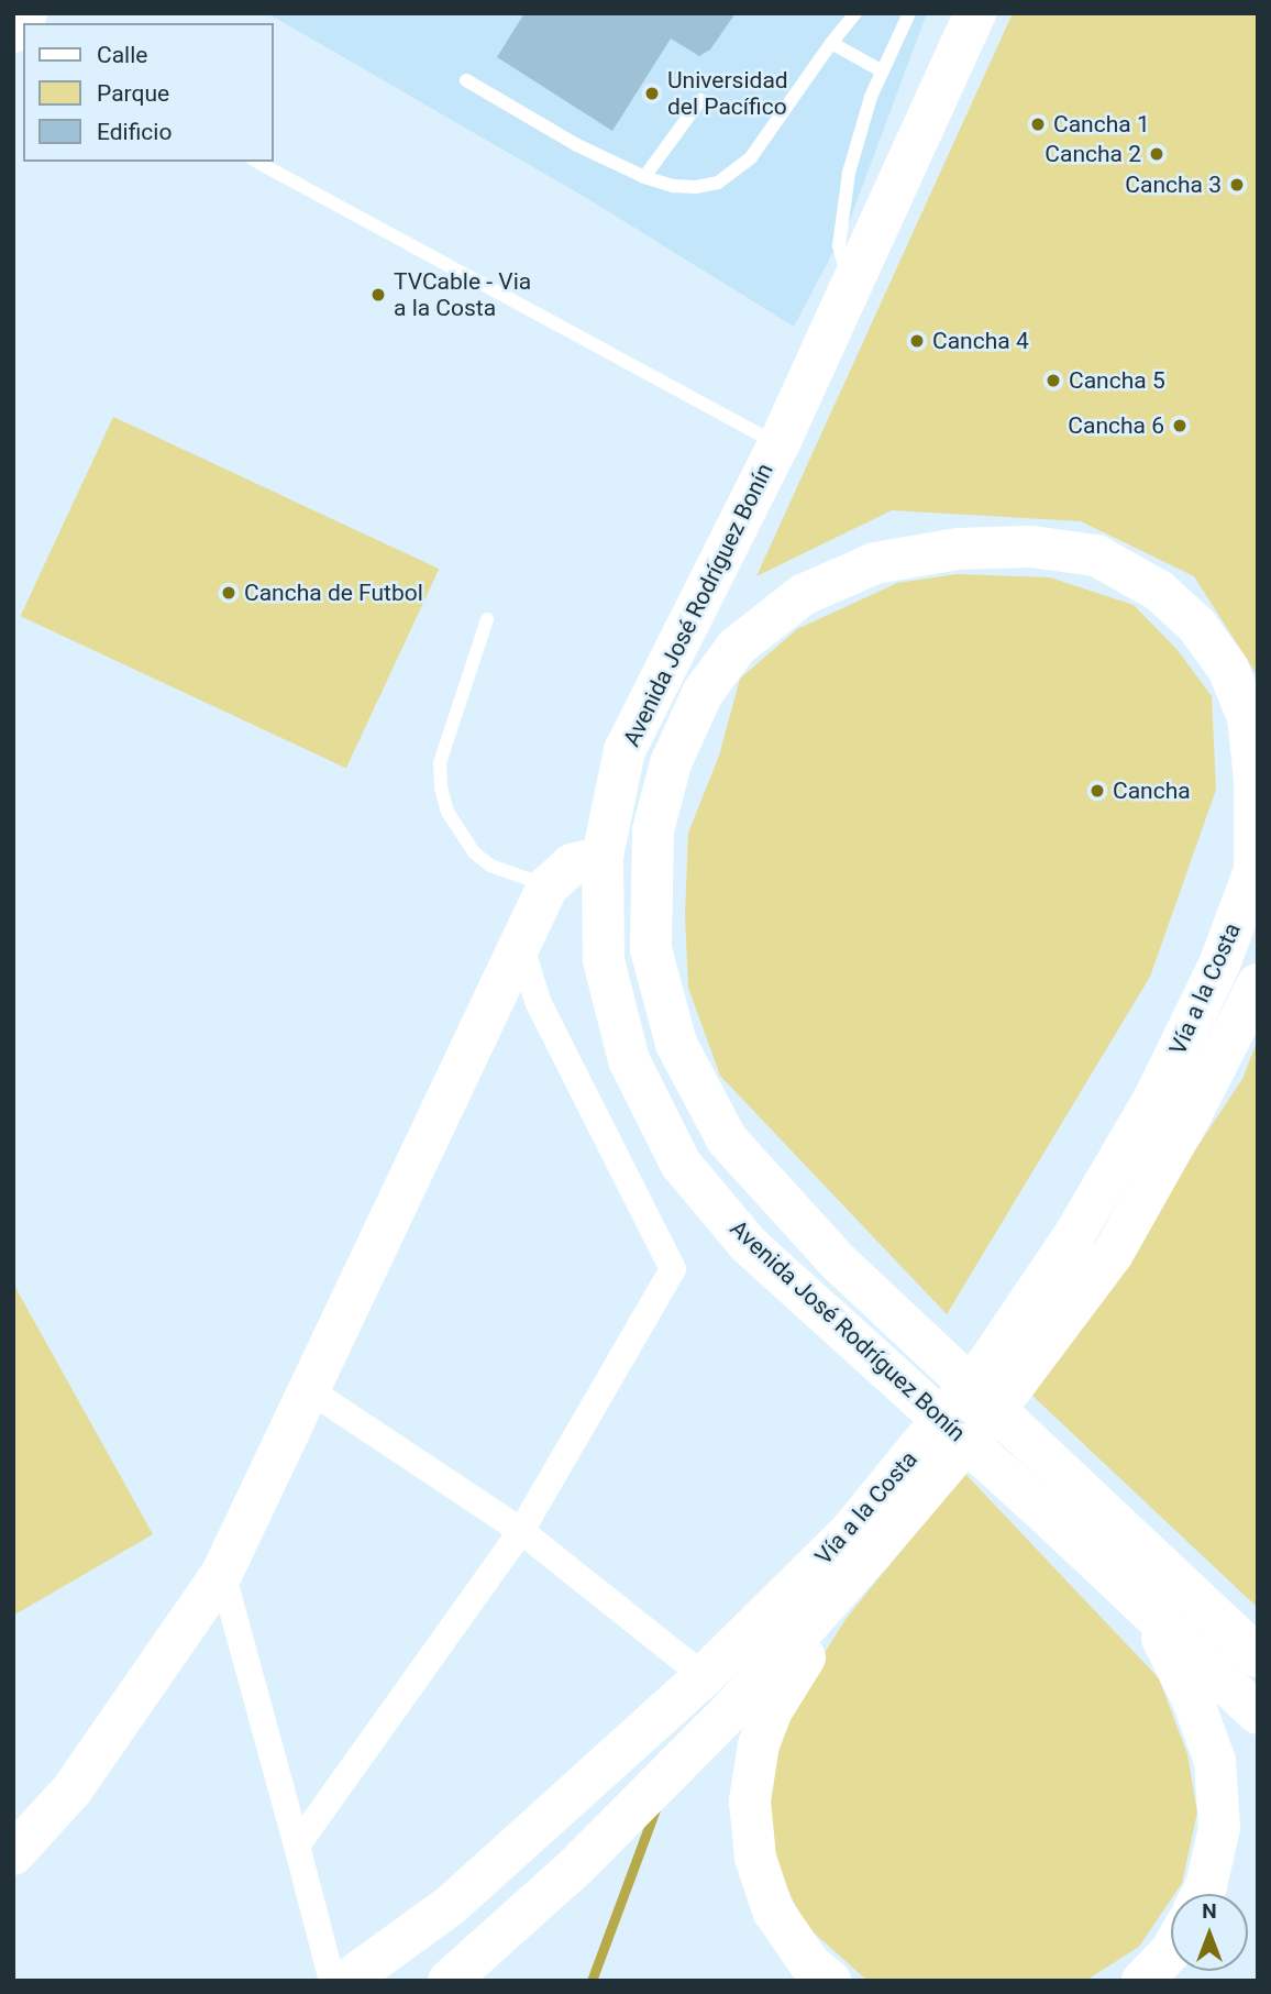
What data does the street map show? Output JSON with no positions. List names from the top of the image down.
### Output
{
  "streets": {
    "main road": ["Avenida José Rodríguez Bonín", "Vía a la Costa"]
  },
  "crossings": [
    ["Avenida José Rodríguez Bonín", "Vía a la Costa"]
  ],
  "places": [
    "Universidad del Pacífico",
    "Cancha 1",
    "Cancha 2",
    "Cancha 3",
    "TVCable - Via a la Costa",
    "Cancha 4",
    "Cancha 5",
    "Cancha 6",
    "Cancha de Futbol",
    "Cancha"
  ],
  "legend": ["Calle", "Parque", "Edificio"],
  "north": "top"
}
